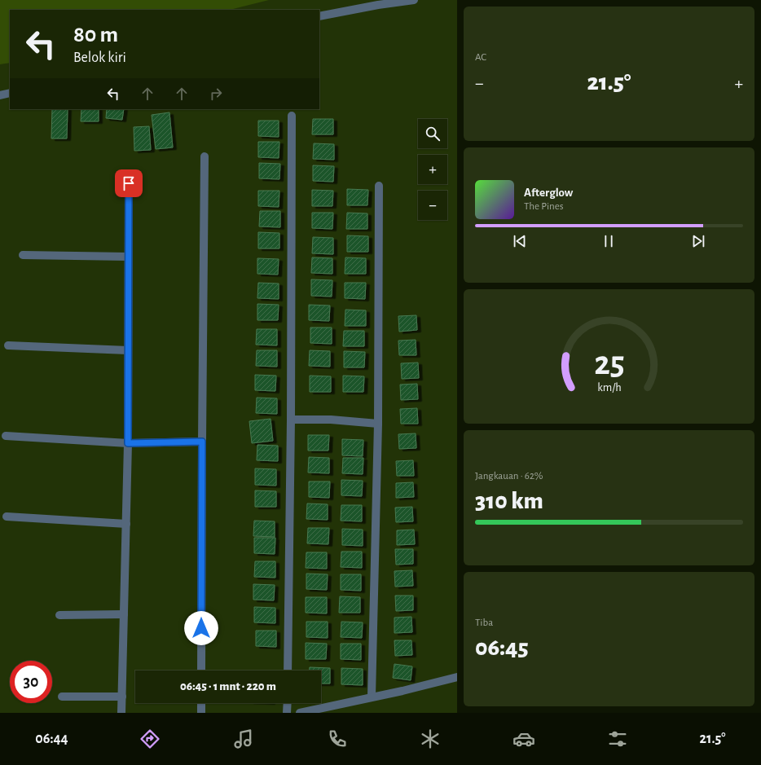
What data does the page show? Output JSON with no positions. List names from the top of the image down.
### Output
{
  "page": {
    "tile": [
      "AC",
      ["Jangkauan · 62%", "310 km"],
      ["Tiba", "06:45"]
    ],
    "turn": ["80 m", "Belok kiri"],
    "heat": ["−", "21.5°", "+"],
    "map_buttons": ["+", "−"],
    "song": ["Afterglow", "The Pines"],
    "limit": "30",
    "trip": "06:45 · 1 mnt · 220 m",
    "tabs": ["06:44", "21.5°"],
    "gauge": ["25", "km/h"]
  }
}
